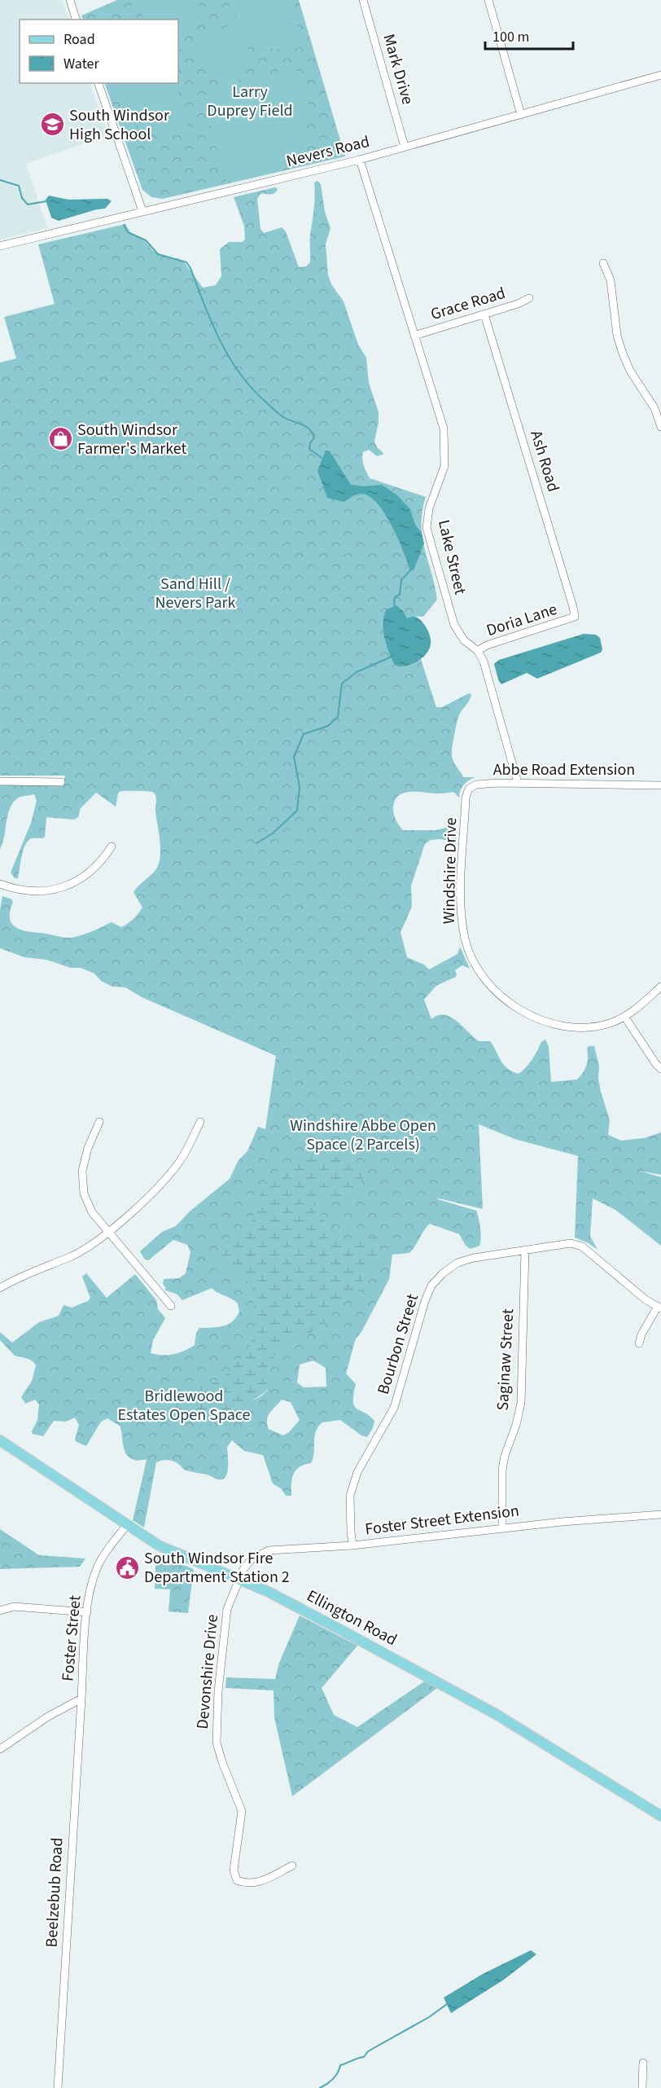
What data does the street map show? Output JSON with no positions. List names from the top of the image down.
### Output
{
  "streets": {
    "main road": ["Ellington Road"],
    "street": [
      "Mark Drive",
      "Nevers Road",
      "Grace Road",
      "Ash Road",
      "Lake Street",
      "Doria Lane",
      "Abbe Road Extension",
      "Windshire Drive",
      "Bourbon Street",
      "Saginaw Street",
      "Foster Street Extension",
      "Foster Street",
      "Devonshire Drive",
      "Beelzebub Road"
    ]
  },
  "crossings": [
    ["Mark Drive", "Nevers Road"],
    ["Nevers Road", "Lake Street"],
    ["Grace Road", "Ash Road"],
    ["Grace Road", "Lake Street"],
    ["Ash Road", "Doria Lane"],
    ["Lake Street", "Doria Lane"],
    ["Lake Street", "Abbe Road Extension"],
    ["Abbe Road Extension", "Windshire Drive"],
    ["Bourbon Street", "Saginaw Street"],
    ["Bourbon Street", "Foster Street Extension"],
    ["Saginaw Street", "Foster Street Extension"],
    ["Foster Street Extension", "Ellington Road"],
    ["Foster Street Extension", "Devonshire Drive"],
    ["Ellington Road", "Foster Street"],
    ["Ellington Road", "Devonshire Drive"],
    ["Foster Street", "Beelzebub Road"]
  ],
  "parks": [
    "Larry Duprey Field",
    "Sand Hill / Nevers Park",
    "Windshire Abbe Open Space (2 Parcels)",
    "Bridlewood Estates Open Space"
  ],
  "places": {
    "school or university": ["South Windsor High School"],
    "shop": ["South Windsor Farmer's Market"],
    "public building": ["South Windsor Fire Department Station 2"]
  },
  "legend": ["Road", "Water"],
  "scale_bar": "100 m"
}
